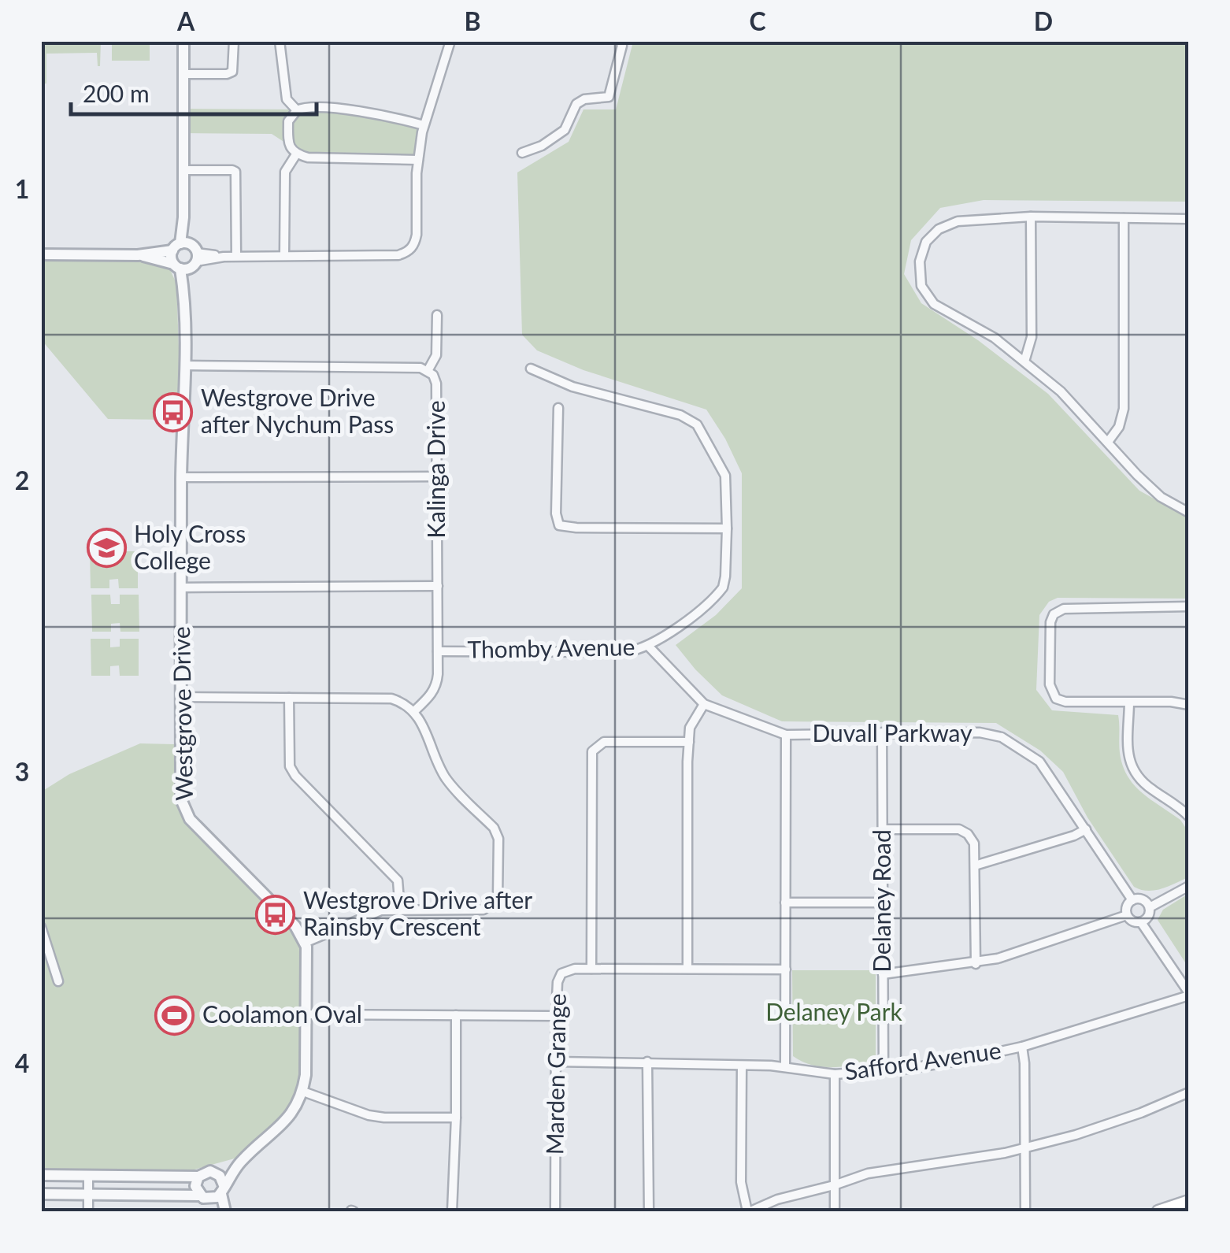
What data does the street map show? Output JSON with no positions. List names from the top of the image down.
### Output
{
  "streets": {
    "street": [
      "Kalinga Drive",
      "Thomby Avenue",
      "Westgrove Drive",
      "Duvall Parkway",
      "Delaney Road",
      "Safford Avenue",
      "Marden Grange"
    ]
  },
  "crossings": [
    ["Kalinga Drive", "Thomby Avenue"],
    ["Kalinga Drive", "Westgrove Drive"],
    ["Thomby Avenue", "Duvall Parkway"],
    ["Duvall Parkway", "Delaney Road"],
    ["Delaney Road", "Safford Avenue"],
    ["Safford Avenue", "Marden Grange"]
  ],
  "parks": ["Delaney Park"],
  "places": {
    "bus stop": ["Westgrove Drive after Nychum Pass", "Westgrove Drive after Rainsby Crescent"],
    "school or university": ["Holy Cross College"],
    "sports": ["Coolamon Oval"]
  },
  "scale_bar": "200 m",
  "grid": {
    "columns": [
      "A",
      "B",
      "C",
      "D"
    ],
    "rows": [
      "1",
      "2",
      "3",
      "4"
    ]
  }
}
